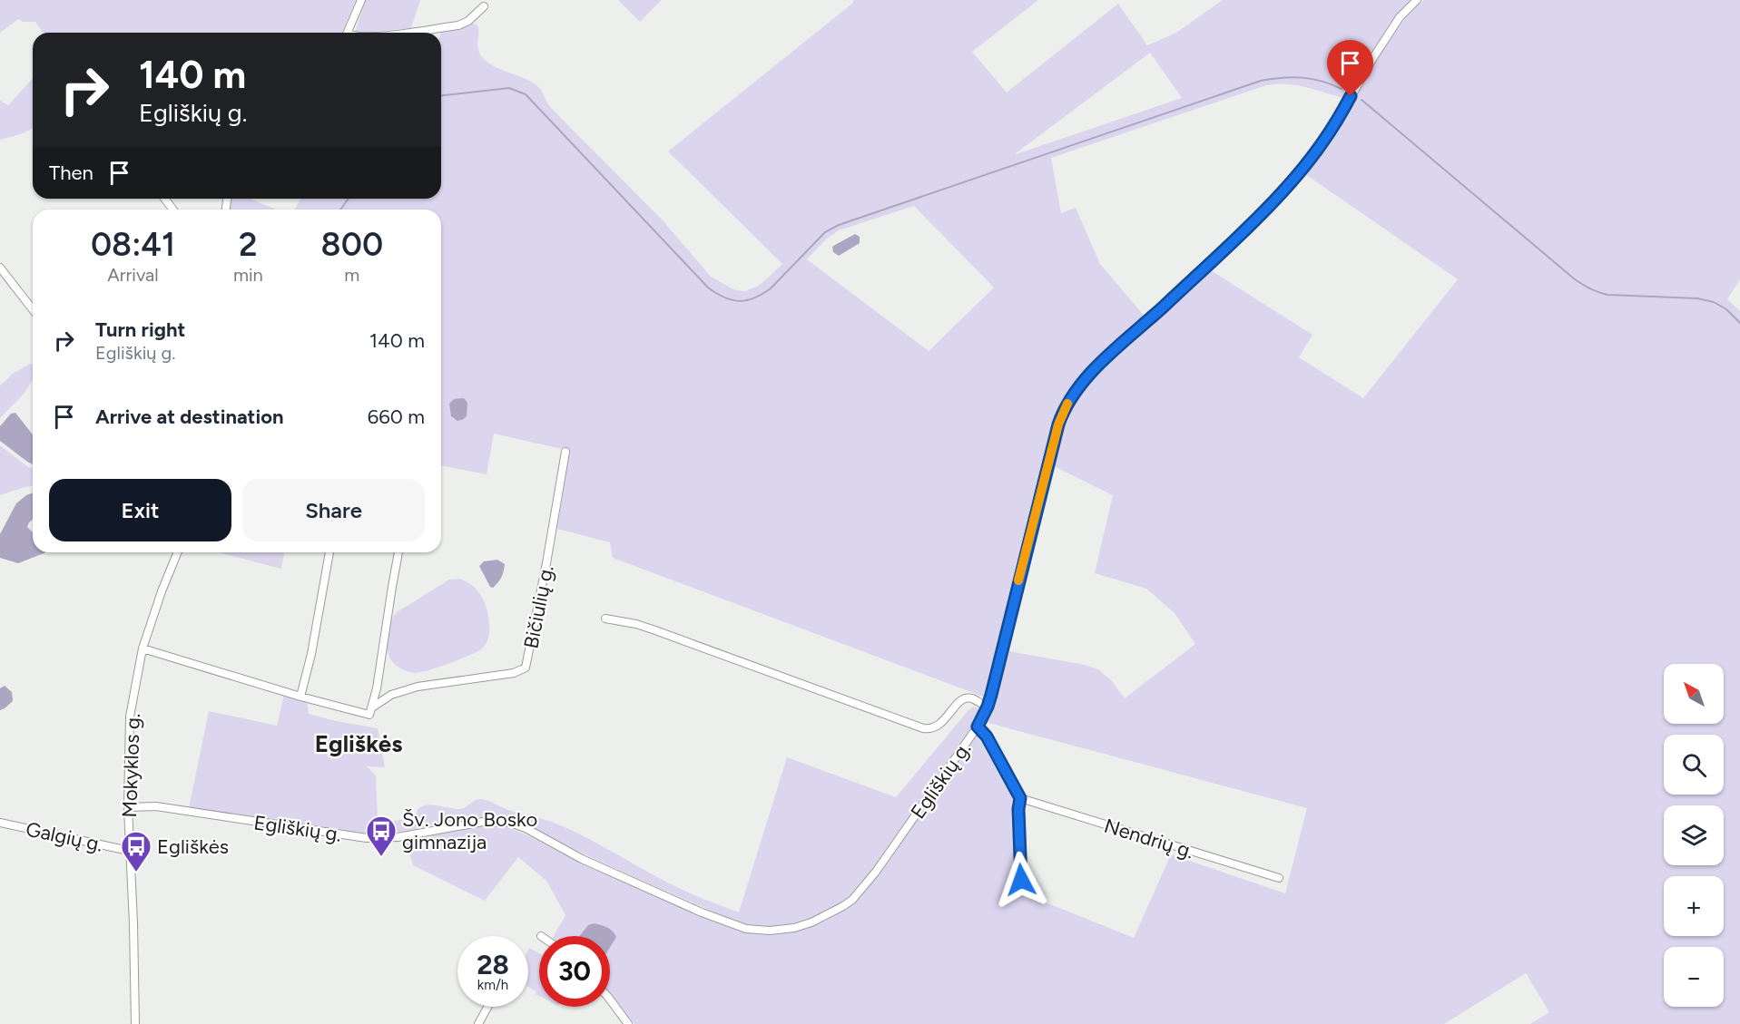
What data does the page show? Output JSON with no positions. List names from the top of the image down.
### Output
{
  "streets": {
    "street": [
      "Bičiulių g.",
      "Mokyklos g.",
      "Egliškių g.",
      "Galgių g.",
      "Nendrių g."
    ]
  },
  "crossings": [
    ["Mokyklos g.", "Egliškių g."],
    ["Mokyklos g.", "Galgių g."]
  ],
  "districts": ["Egliškės"],
  "places": {
    "bus stop": ["Šv. Jono Bosko gimnazija", "Egliškės"]
  },
  "north": "top left",
  "page": {
    "turn": ["140 m", "Egliškių g."],
    "then": "Then",
    "eta": [
      "08:41",
      "Arrival",
      "2",
      "min",
      "800",
      "m"
    ],
    "list": [
      {
        "name": "Turn right",
        "note": "Egliškių g.",
        "value": "140 m"
      },
      {
        "name": "Arrive at destination",
        "value": "660 m"
      }
    ],
    "buttons": ["Exit", "Share"],
    "map_buttons": ["+", "−"],
    "speed": "28 km/h",
    "limit": "30"
  }
}
